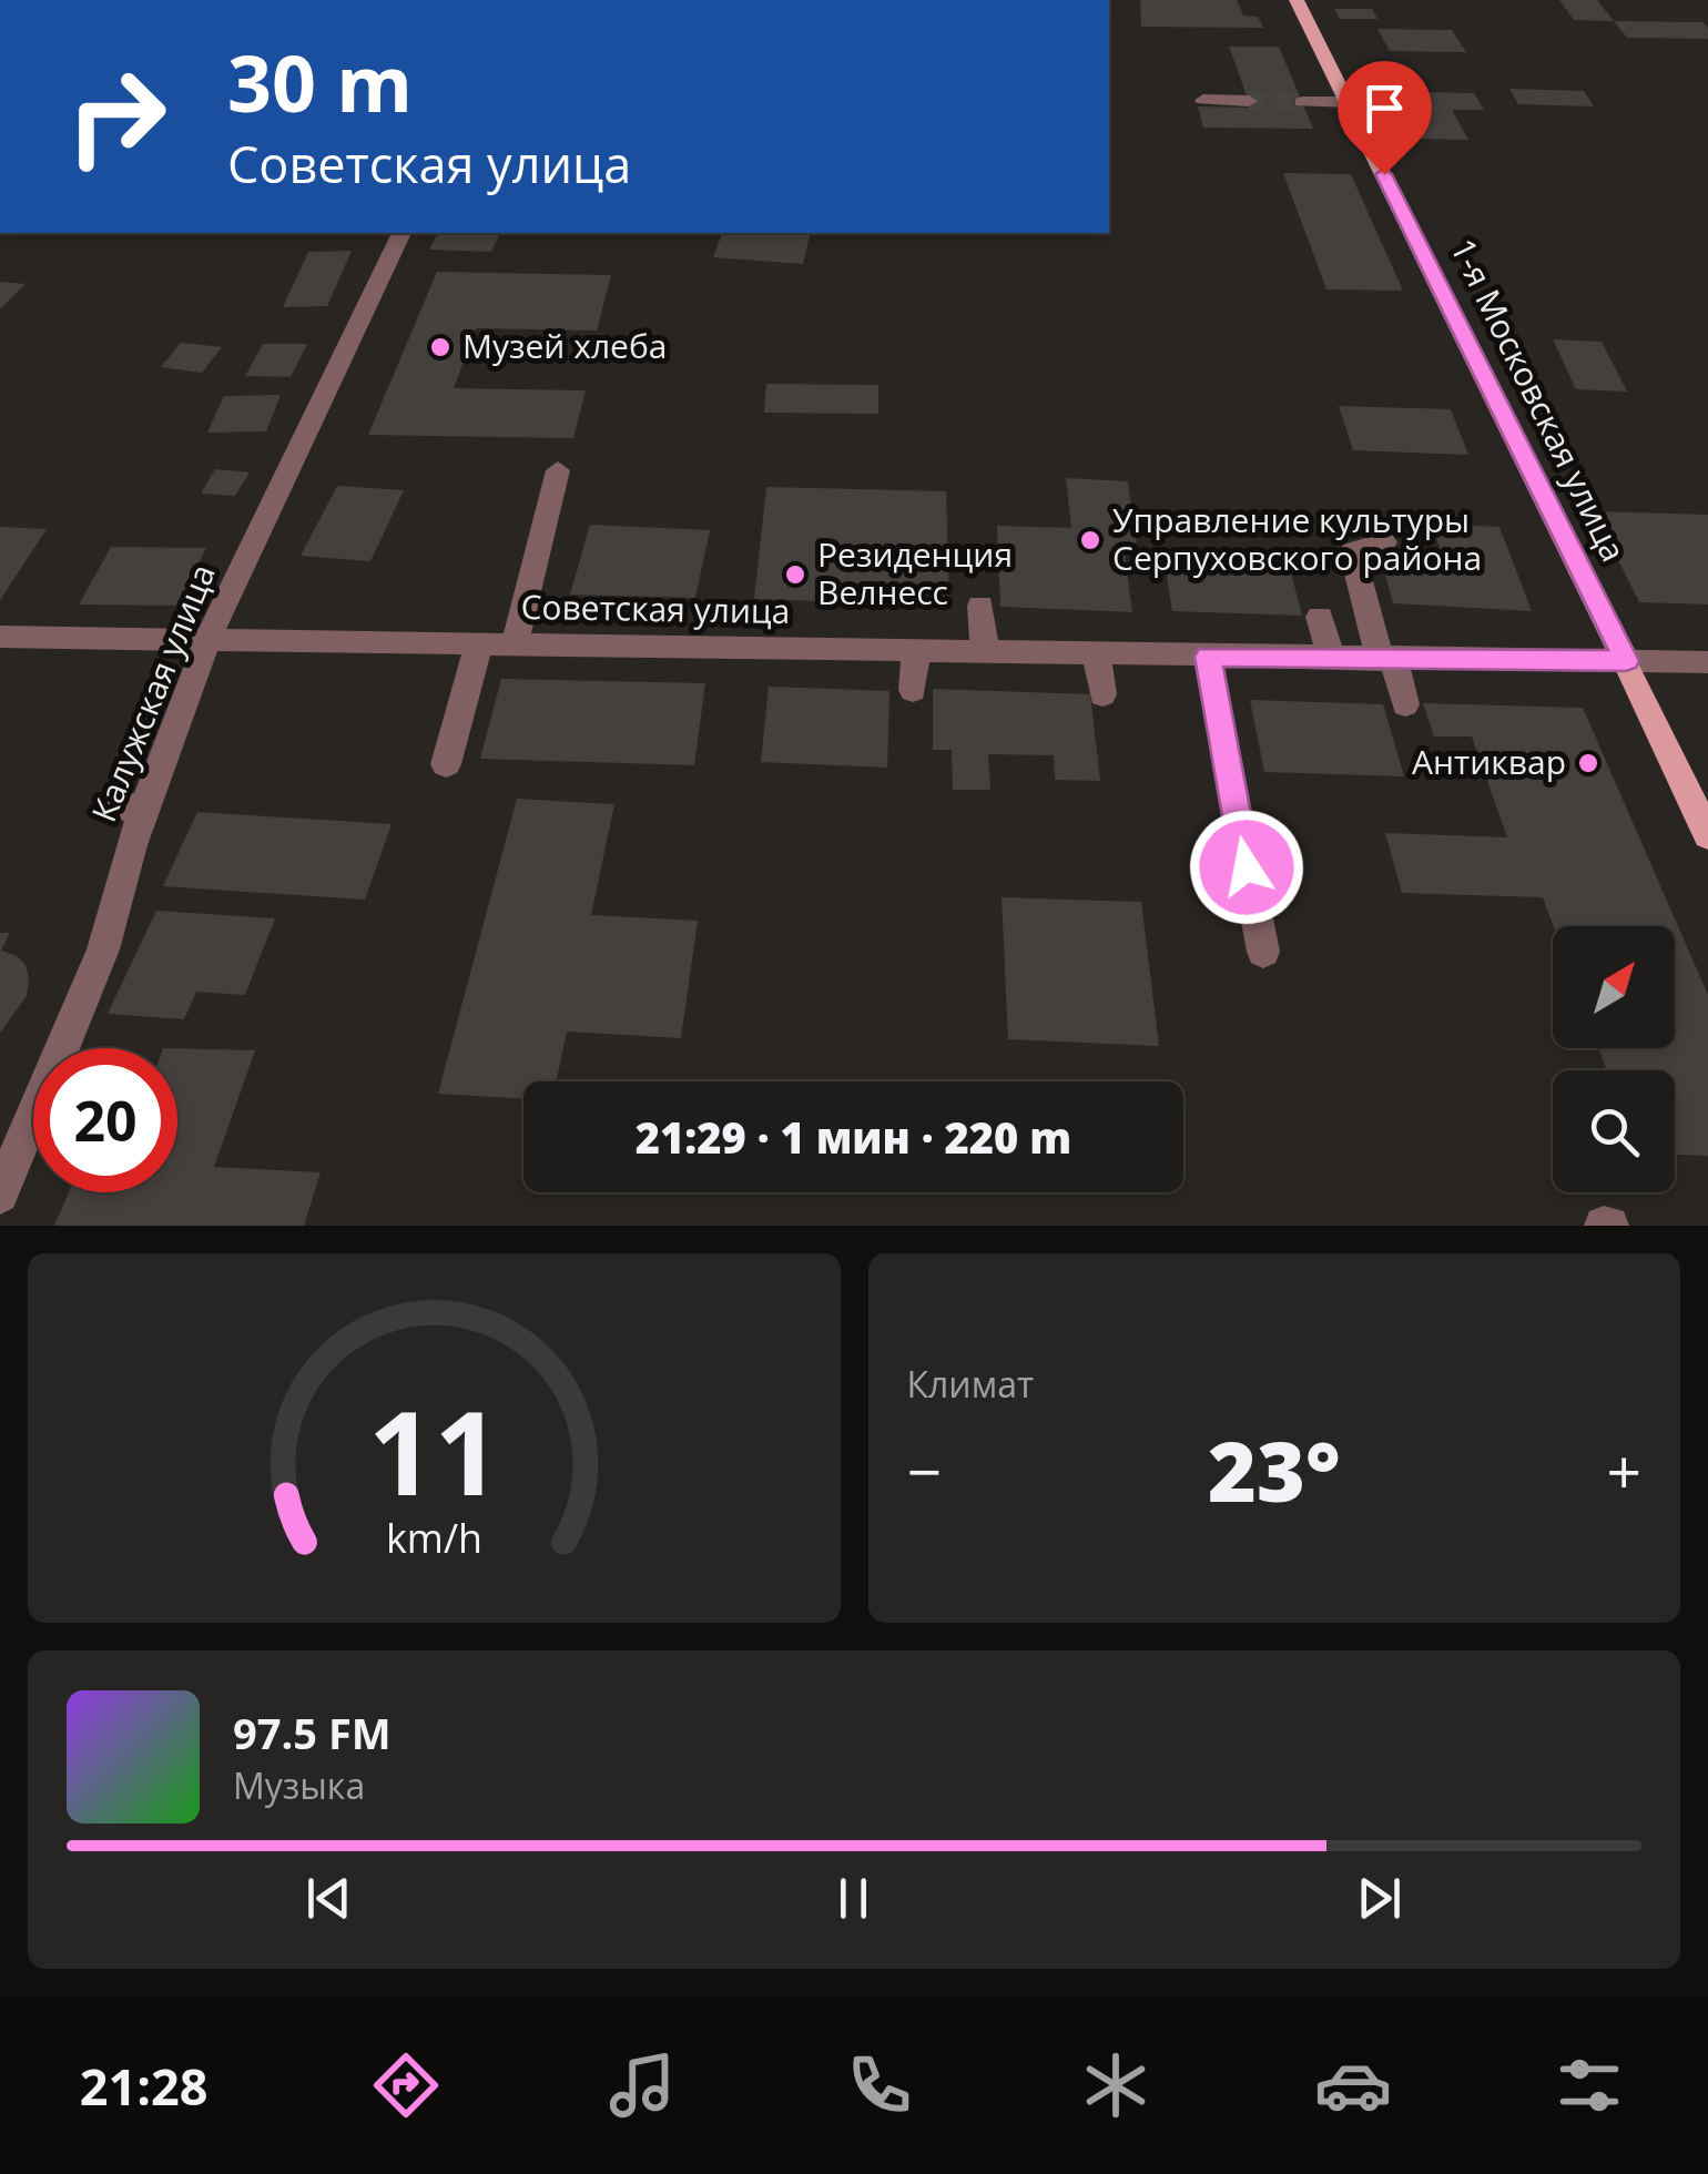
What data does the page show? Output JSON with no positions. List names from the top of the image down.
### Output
{
  "streets": {
    "main road": ["1-я Московская улица"],
    "street": ["Советская улица", "Калужская улица"]
  },
  "crossings": [
    ["1-я Московская улица", "Советская улица"],
    ["Советская улица", "Калужская улица"]
  ],
  "places": [
    "Музей хлеба",
    "Управление культуры Серпуховского района",
    "Резиденция Велнесс",
    "Антиквар"
  ],
  "north": "top right",
  "page": {
    "turn": ["30 m", "Советская улица"],
    "limit": "20",
    "trip": "21:29 · 1 мин · 220 m",
    "tile": "Климат",
    "heat": ["−", "23°", "+"],
    "song": ["97.5 FM", "Музыка"],
    "tabs": "21:28",
    "gauge": ["11", "km/h"]
  }
}
